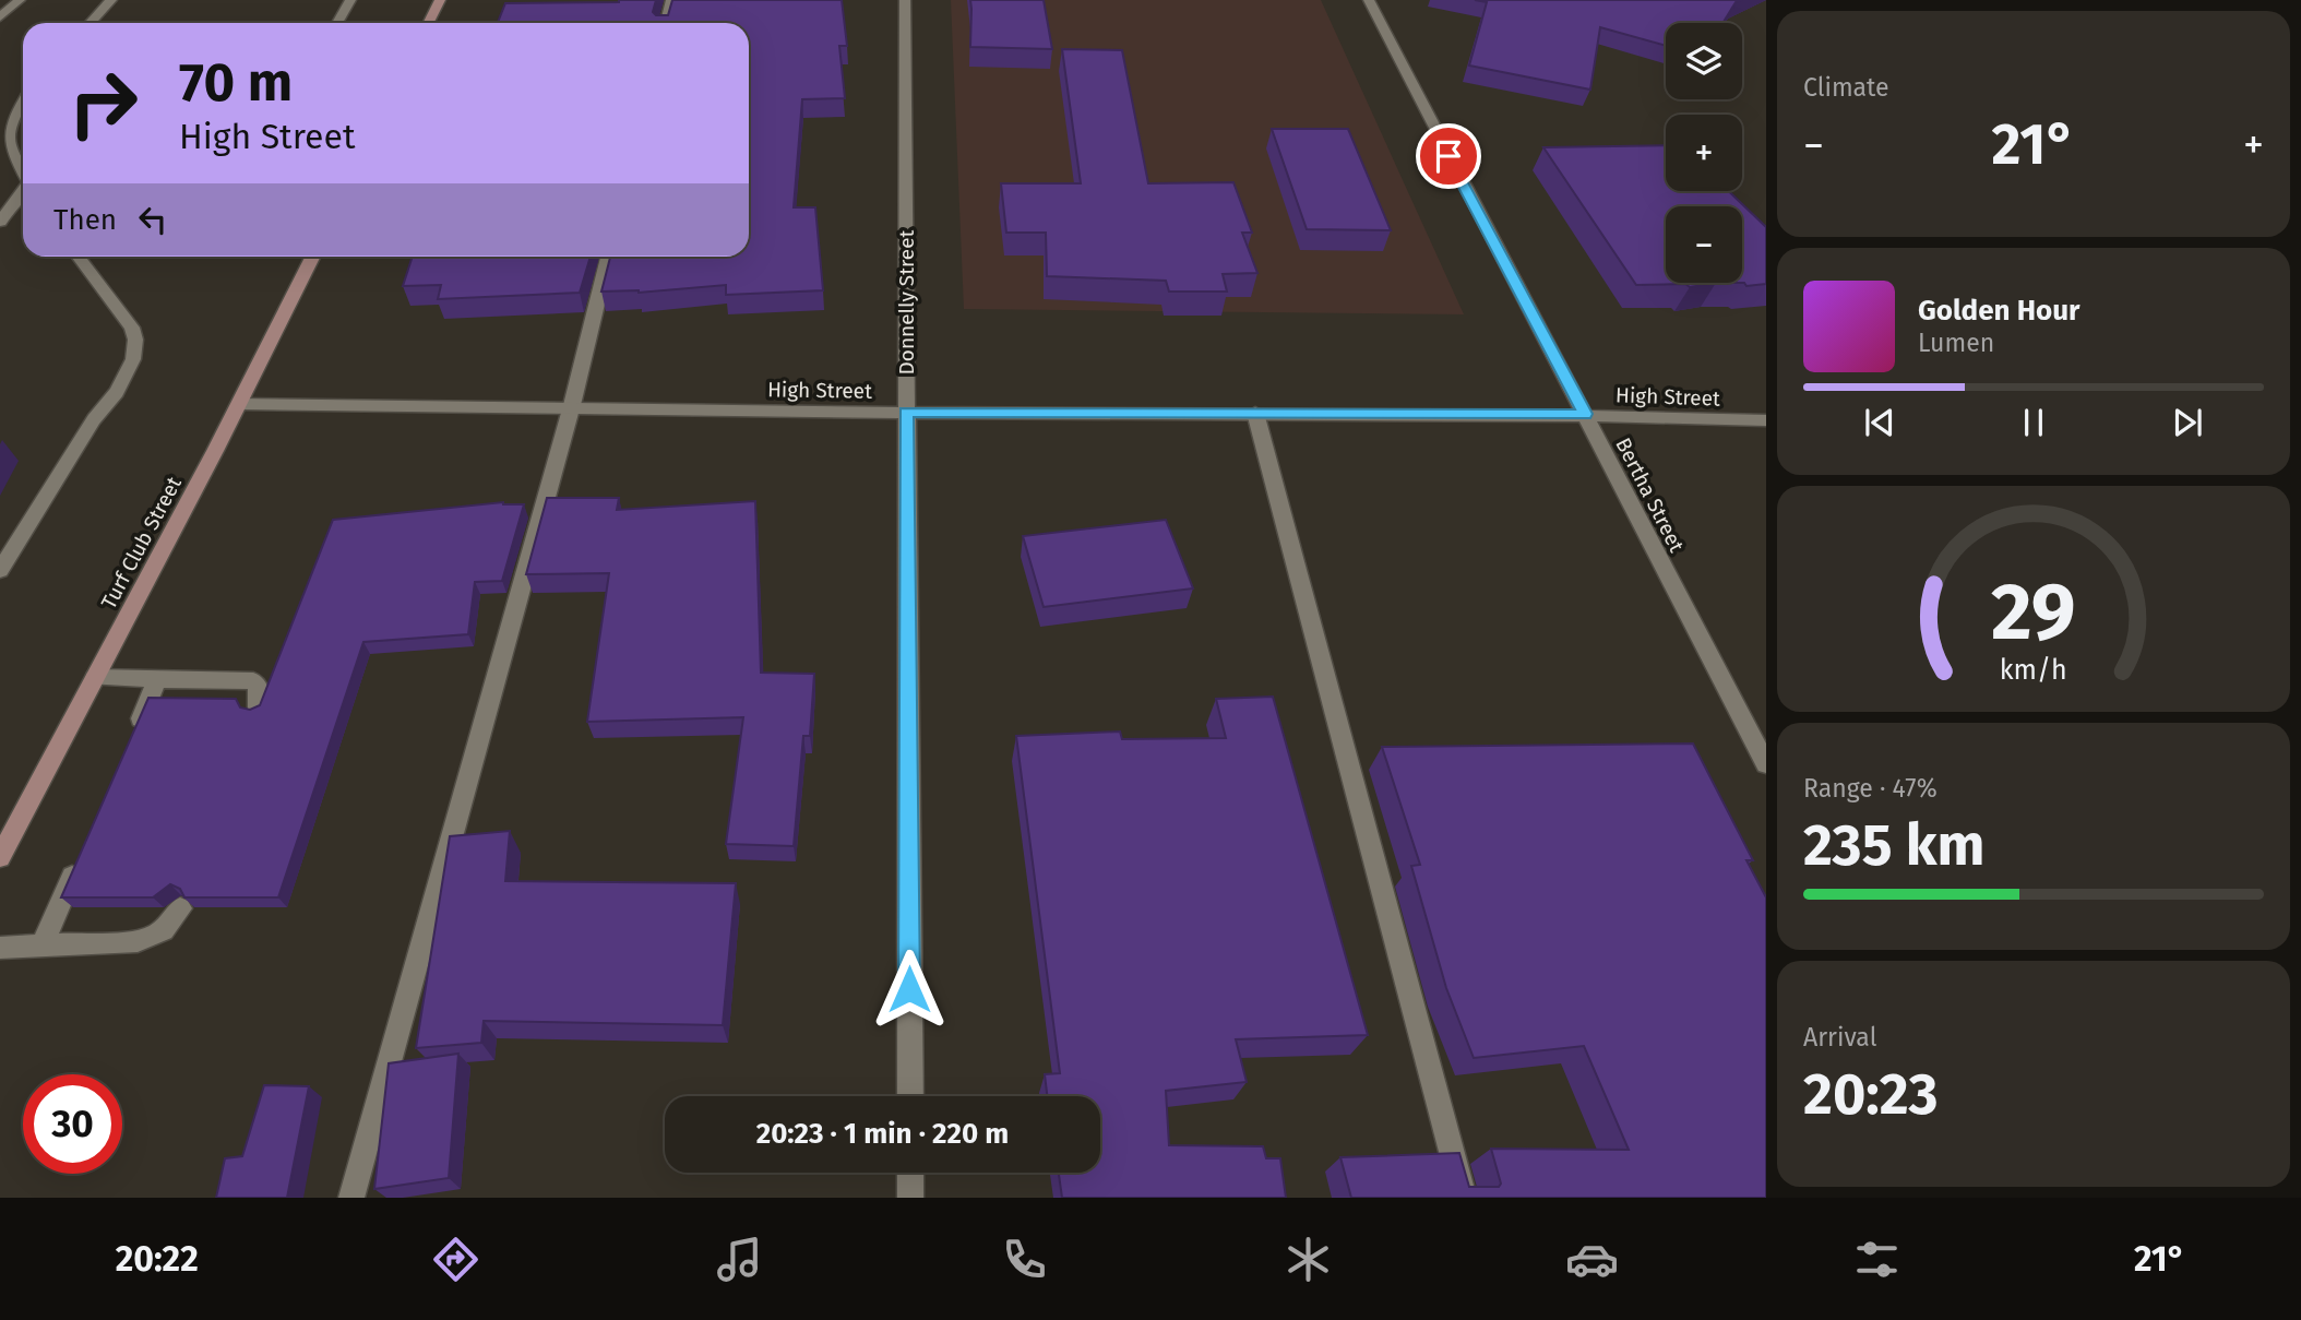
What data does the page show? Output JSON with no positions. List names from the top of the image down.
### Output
{
  "streets": {
    "main road": ["Turf Club Street"],
    "street": ["Donnelly Street", "High Street", "Bertha Street"]
  },
  "crossings": [
    ["Donnelly Street", "High Street"],
    ["High Street", "Bertha Street"],
    ["High Street", "Turf Club Street"]
  ],
  "page": {
    "tile": [
      "Climate",
      ["Range · 47%", "235 km"],
      ["Arrival", "20:23"]
    ],
    "map_buttons": ["+", "−"],
    "turn": ["70 m", "High Street"],
    "heat": ["−", "21°", "+"],
    "then": "Then",
    "song": ["Golden Hour", "Lumen"],
    "limit": "30",
    "trip": "20:23 · 1 min · 220 m",
    "tabs": ["20:22", "21°"],
    "gauge": ["29", "km/h"]
  }
}
